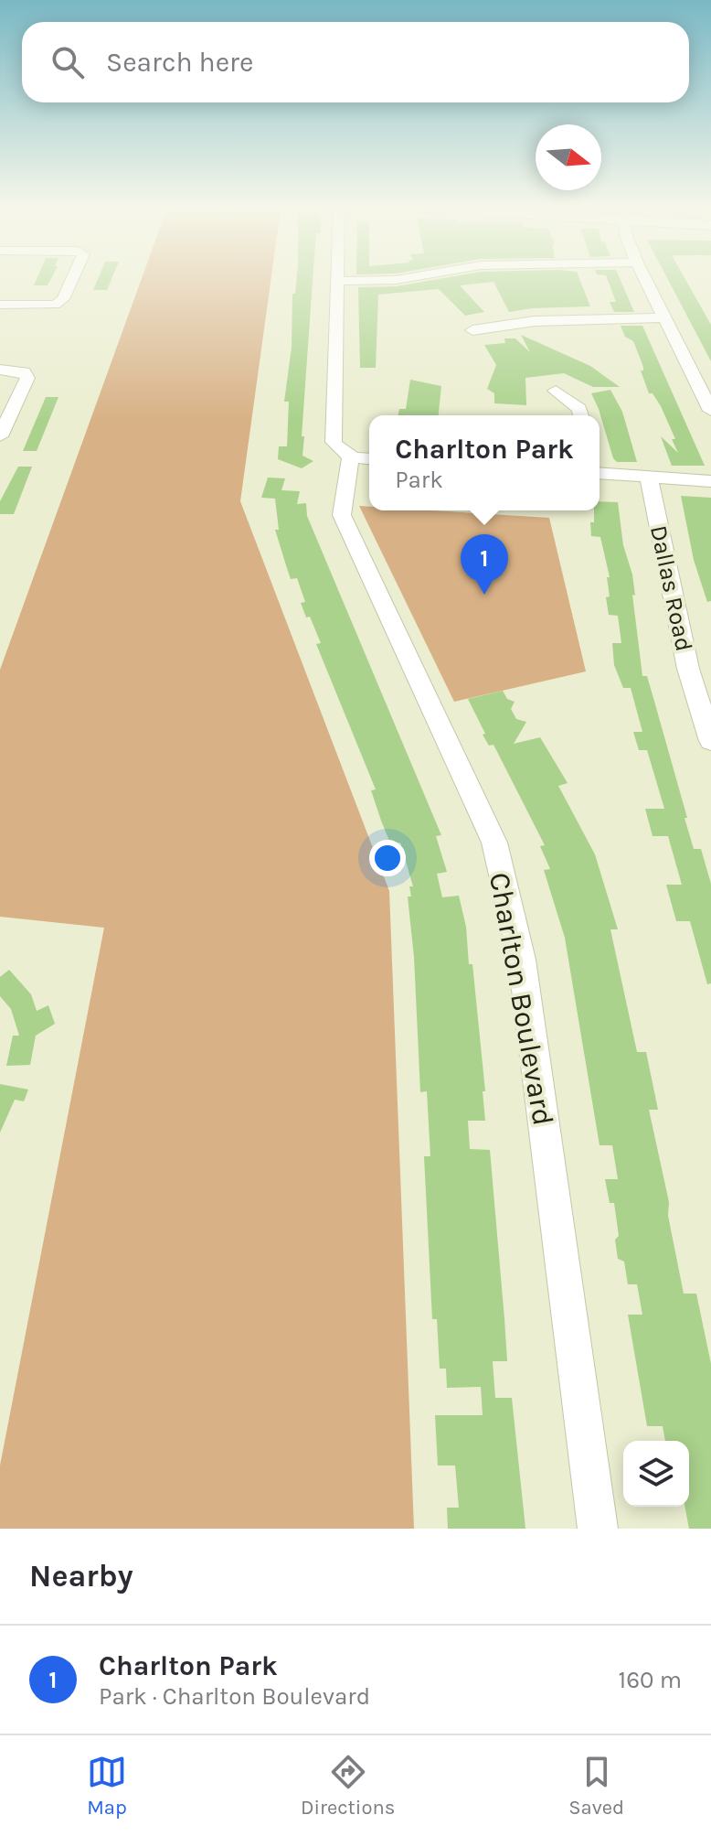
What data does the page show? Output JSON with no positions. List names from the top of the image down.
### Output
{
  "streets": {
    "street": ["Dallas Road", "Charlton Boulevard"]
  },
  "north": "right",
  "page": {
    "search": "Search here",
    "popup": ["Charlton Park", "Park"],
    "pins": "1",
    "heading": "Nearby",
    "list": [
      {
        "mark": "1",
        "name": "Charlton Park",
        "note": "Park · Charlton Boulevard",
        "value": "160 m"
      }
    ],
    "nav": ["Map", "Directions", "Saved"]
  }
}
